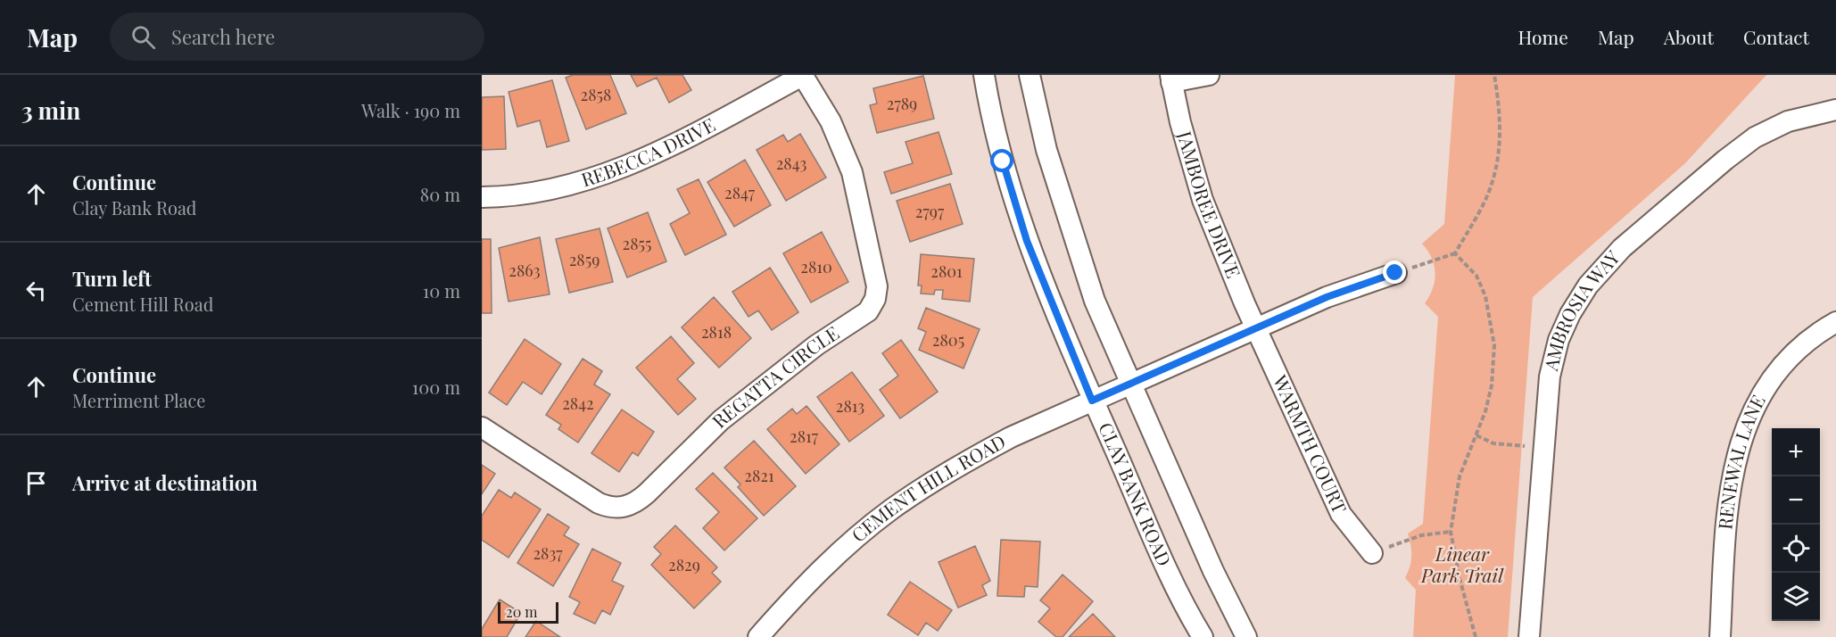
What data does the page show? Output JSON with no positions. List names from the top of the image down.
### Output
{
  "streets": {
    "street": [
      "REBECCA DRIVE",
      "JAMBOREE DRIVE",
      "AMBROSIA WAY",
      "REGATTA CIRCLE",
      "WARMTH COURT",
      "RENEWAL LANE",
      "CEMENT HILL ROAD",
      "CLAY BANK ROAD"
    ]
  },
  "crossings": [
    ["REBECCA DRIVE", "REGATTA CIRCLE"],
    ["JAMBOREE DRIVE", "WARMTH COURT"],
    ["JAMBOREE DRIVE", "CEMENT HILL ROAD"],
    ["WARMTH COURT", "CEMENT HILL ROAD"],
    ["CEMENT HILL ROAD", "CLAY BANK ROAD"]
  ],
  "parks": ["Linear Park Trail"],
  "house_numbers": [
    "2858",
    "2789",
    "2843",
    "2847",
    "2797",
    "2855",
    "2859",
    "2810",
    "2863",
    "2801",
    "2818",
    "2805",
    "2842",
    "2813",
    "2817",
    "2821",
    "2837",
    "2829"
  ],
  "scale_bar": "20 m",
  "page": {
    "header": "Map",
    "search": "Search here",
    "nav": [
      "Home",
      "Map",
      "About",
      "Contact"
    ],
    "heading": ["3 min", "Walk · 190 m"],
    "list": [
      ["Continue", "Clay Bank Road", "80 m"],
      ["Turn left", "Cement Hill Road", "10 m"],
      ["Continue", "Merriment Place", "100 m"],
      "Arrive at destination"
    ],
    "map_buttons": ["+", "−"],
    "scale": "20 m"
  }
}
